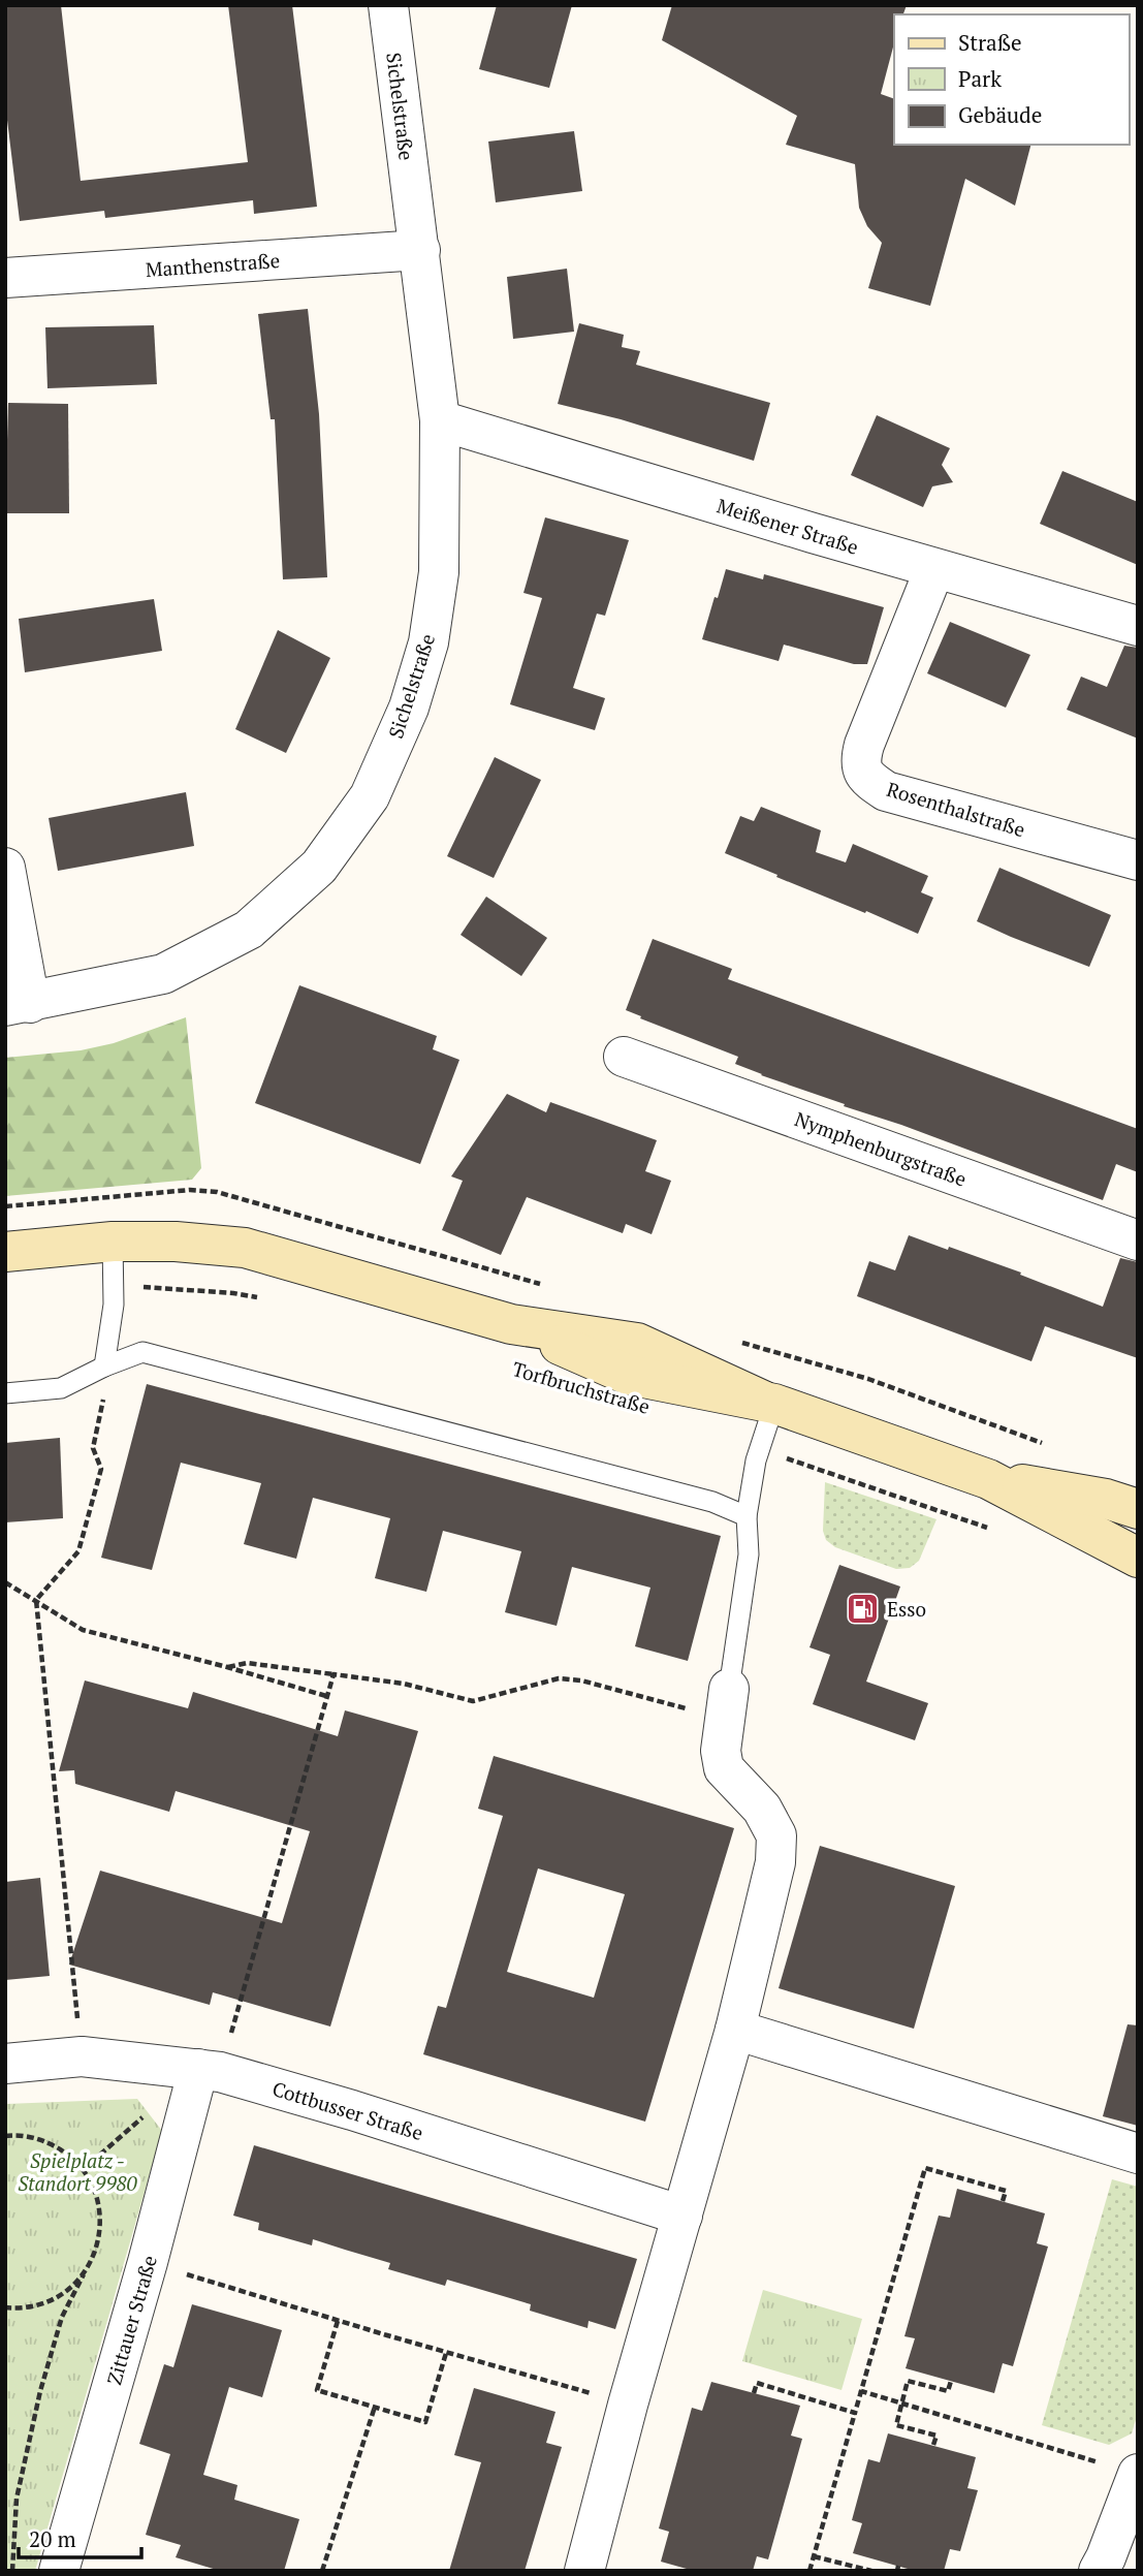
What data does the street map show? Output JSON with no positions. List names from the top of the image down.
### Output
{
  "streets": {
    "street": [
      "Sichelstraße",
      "Manthenstraße",
      "Meißener Straße",
      "Rosenthalstraße",
      "Nymphenburgstraße",
      "Cottbusser Straße",
      "Zittauer Straße"
    ]
  },
  "crossings": [
    ["Sichelstraße", "Manthenstraße"],
    ["Sichelstraße", "Meißener Straße"],
    ["Meißener Straße", "Rosenthalstraße"],
    ["Cottbusser Straße", "Zittauer Straße"]
  ],
  "parks": ["Spielplatz - Standort 9980"],
  "places": {
    "fuel station": ["Esso"]
  },
  "legend": ["Straße", "Park", "Gebäude"],
  "scale_bar": "20 m"
}
